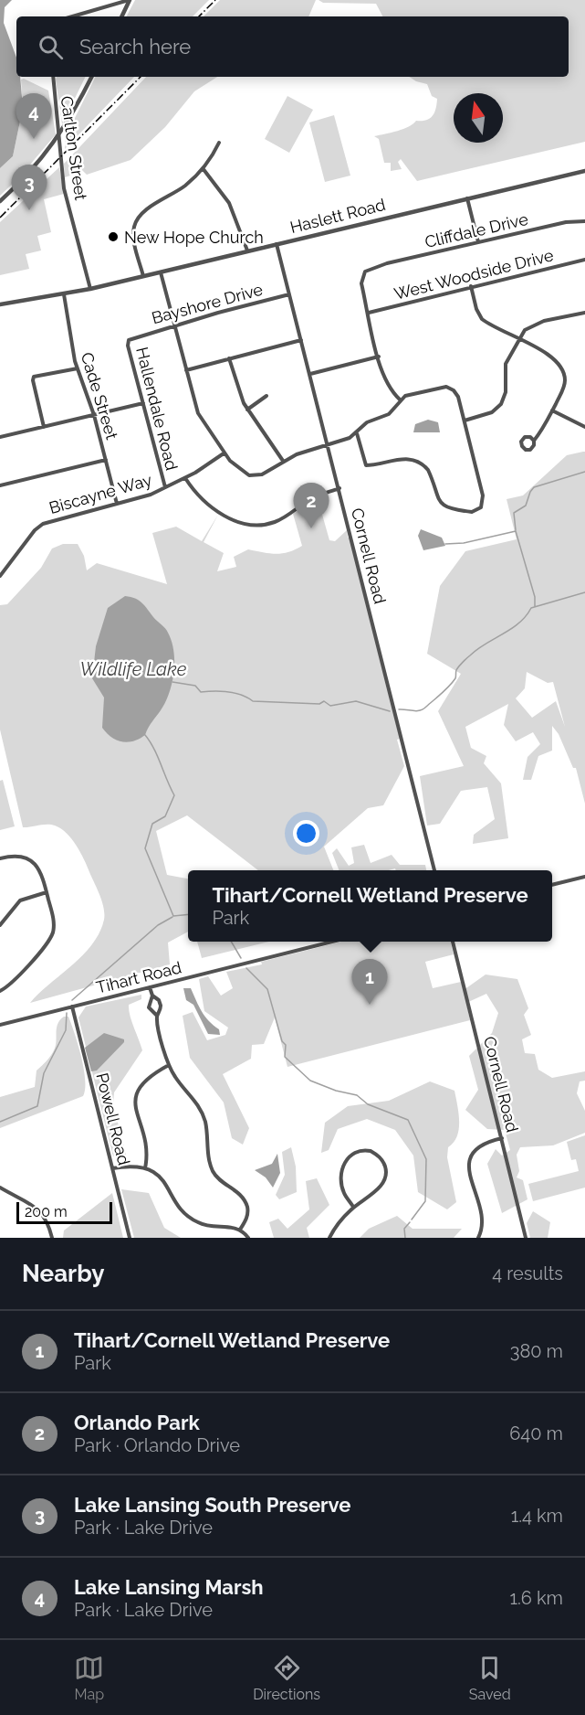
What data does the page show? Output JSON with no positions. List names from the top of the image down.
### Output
{
  "streets": {
    "street": [
      "Carlton Street",
      "Haslett Road",
      "Cliffdale Drive",
      "West Woodside Drive",
      "Bayshore Drive",
      "Cade Street",
      "Hallendale Road",
      "Biscayne Way",
      "Cornell Road",
      "Tihart Road",
      "Powell Road"
    ]
  },
  "crossings": [
    ["Carlton Street", "Haslett Road"],
    ["Haslett Road", "Cade Street"],
    ["Haslett Road", "Cornell Road"],
    ["Cliffdale Drive", "West Woodside Drive"],
    ["Bayshore Drive", "Hallendale Road"],
    ["Bayshore Drive", "Cornell Road"],
    ["Cade Street", "Biscayne Way"],
    ["Hallendale Road", "Biscayne Way"],
    ["Tihart Road", "Powell Road"]
  ],
  "water": ["Wildlife Lake"],
  "places": ["New Hope Church"],
  "scale_bar": "200 m",
  "north": "top",
  "page": {
    "search": "Search here",
    "pins": [
      "4",
      "3",
      "2",
      "1"
    ],
    "popup": ["Tihart/Cornell Wetland Preserve", "Park"],
    "scale": "200 m",
    "heading": ["Nearby", "4 results"],
    "list": [
      {
        "mark": "1",
        "name": "Tihart/Cornell Wetland Preserve",
        "note": "Park",
        "value": "380 m"
      },
      {
        "mark": "2",
        "name": "Orlando Park",
        "note": "Park · Orlando Drive",
        "value": "640 m"
      },
      {
        "mark": "3",
        "name": "Lake Lansing South Preserve",
        "note": "Park · Lake Drive",
        "value": "1.4 km"
      },
      {
        "mark": "4",
        "name": "Lake Lansing Marsh",
        "note": "Park · Lake Drive",
        "value": "1.6 km"
      }
    ],
    "nav": ["Map", "Directions", "Saved"]
  }
}
